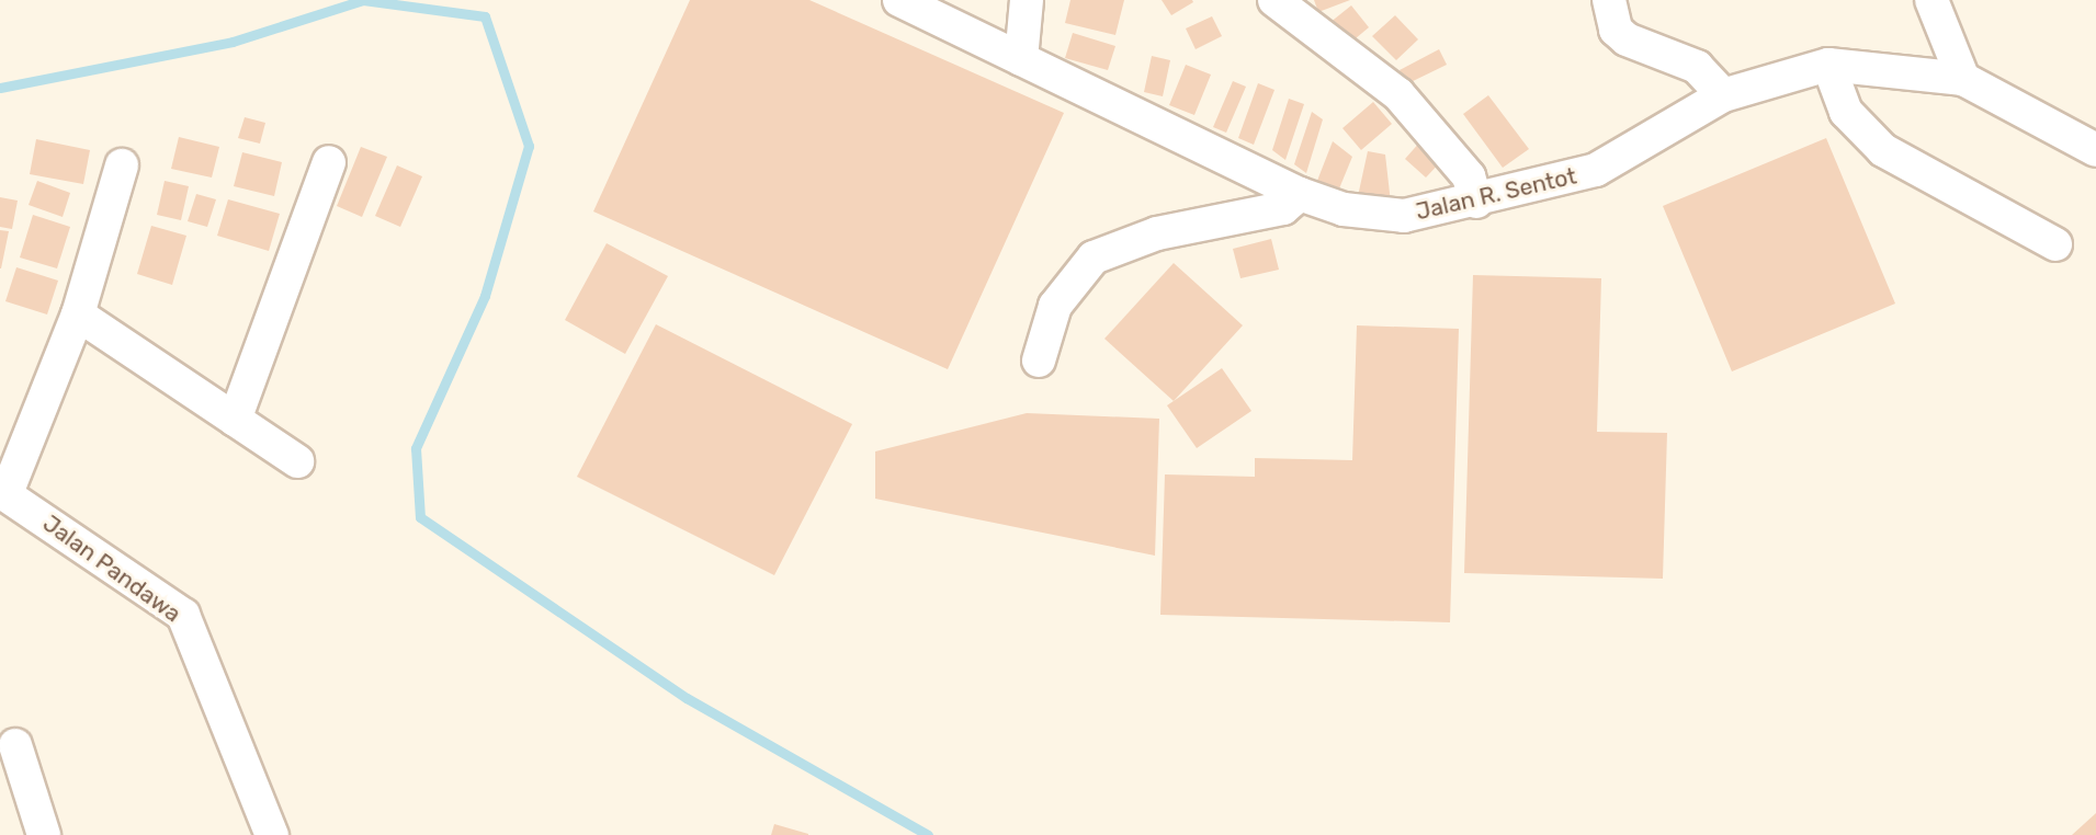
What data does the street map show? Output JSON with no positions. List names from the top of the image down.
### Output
{
  "streets": {
    "street": ["Jalan R. Sentot", "Jalan Pandawa"]
  }
}
